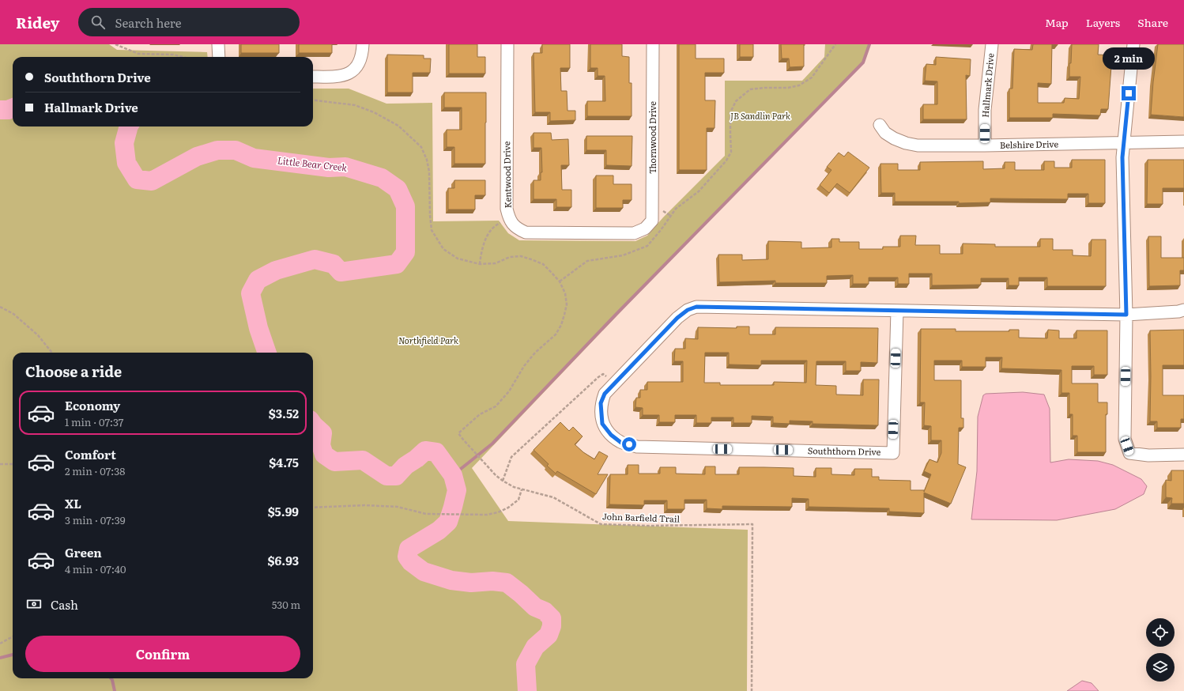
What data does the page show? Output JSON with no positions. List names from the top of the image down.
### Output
{
  "streets": {
    "street": [
      "Hallmark Drive",
      "Thornwood Drive",
      "Belshire Drive",
      "Kentwood Drive",
      "Souththorn Drive"
    ],
    "path": ["John Barfield Trail"]
  },
  "crossings": [
    ["Hallmark Drive", "Belshire Drive"],
    ["Thornwood Drive", "Kentwood Drive"]
  ],
  "water": ["Little Bear Creek"],
  "parks": ["JB Sandlin Park", "Northfield Park"],
  "page": {
    "header": "Ridey",
    "search": "Search here",
    "nav": ["Map", "Layers", "Share"],
    "bubble": "2 min",
    "banner": ["Souththorn Drive", "Hallmark Drive"],
    "heading": "Choose a ride",
    "list": [
      {
        "name": "Economy",
        "note": "1 min · 07:37",
        "value": "$3.52"
      },
      {
        "name": "Comfort",
        "note": "2 min · 07:38",
        "value": "$4.75"
      },
      {
        "name": "XL",
        "note": "3 min · 07:39",
        "value": "$5.99"
      },
      {
        "name": "Green",
        "note": "4 min · 07:40",
        "value": "$6.93"
      }
    ],
    "pay": ["Cash", "530 m"],
    "buttons": "Confirm"
  }
}
